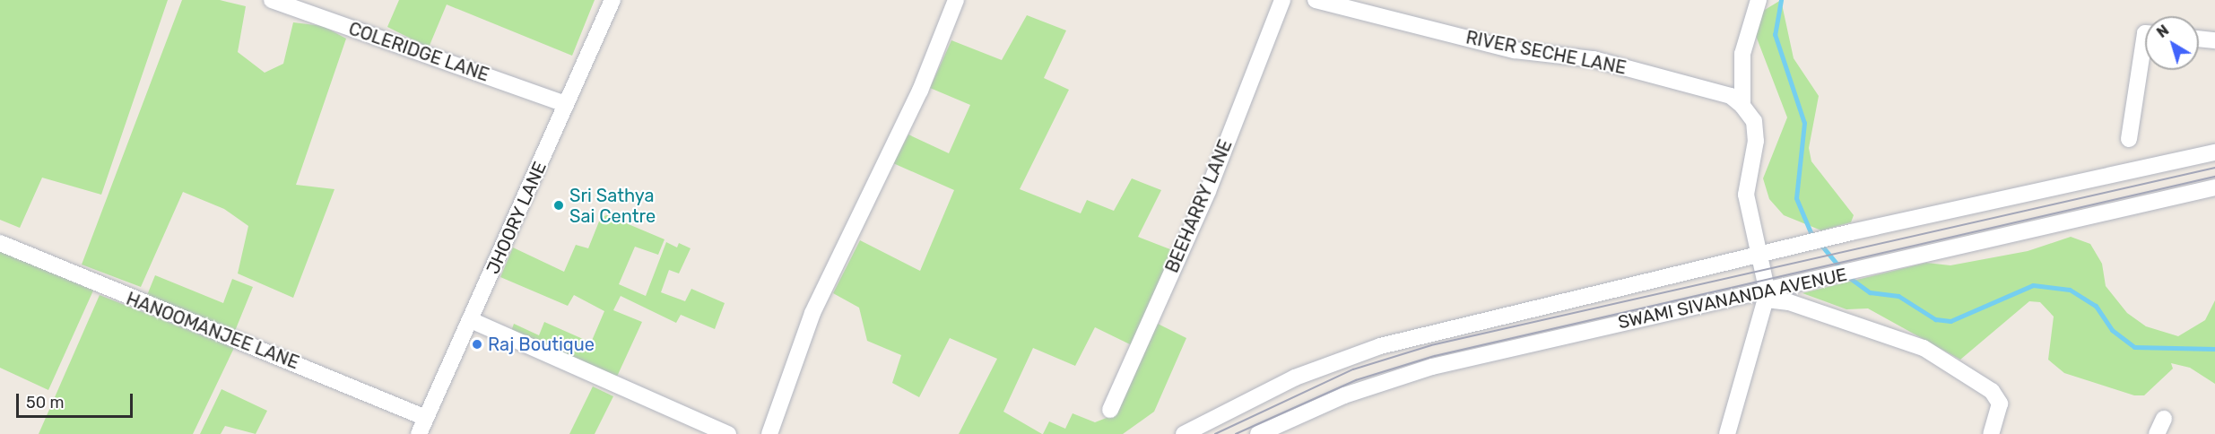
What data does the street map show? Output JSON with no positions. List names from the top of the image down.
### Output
{
  "streets": {
    "street": [
      "COLERIDGE LANE",
      "RIVER SECHE LANE",
      "BEEHARRY LANE",
      "JHOORY LANE",
      "SWAMI SIVANANDA AVENUE",
      "HANOOMANJEE LANE"
    ]
  },
  "crossings": [
    ["COLERIDGE LANE", "JHOORY LANE"],
    ["JHOORY LANE", "HANOOMANJEE LANE"]
  ],
  "places": ["Sri Sathya Sai Centre", "Raj Boutique"],
  "scale_bar": "50 m",
  "north": "top left"
}
